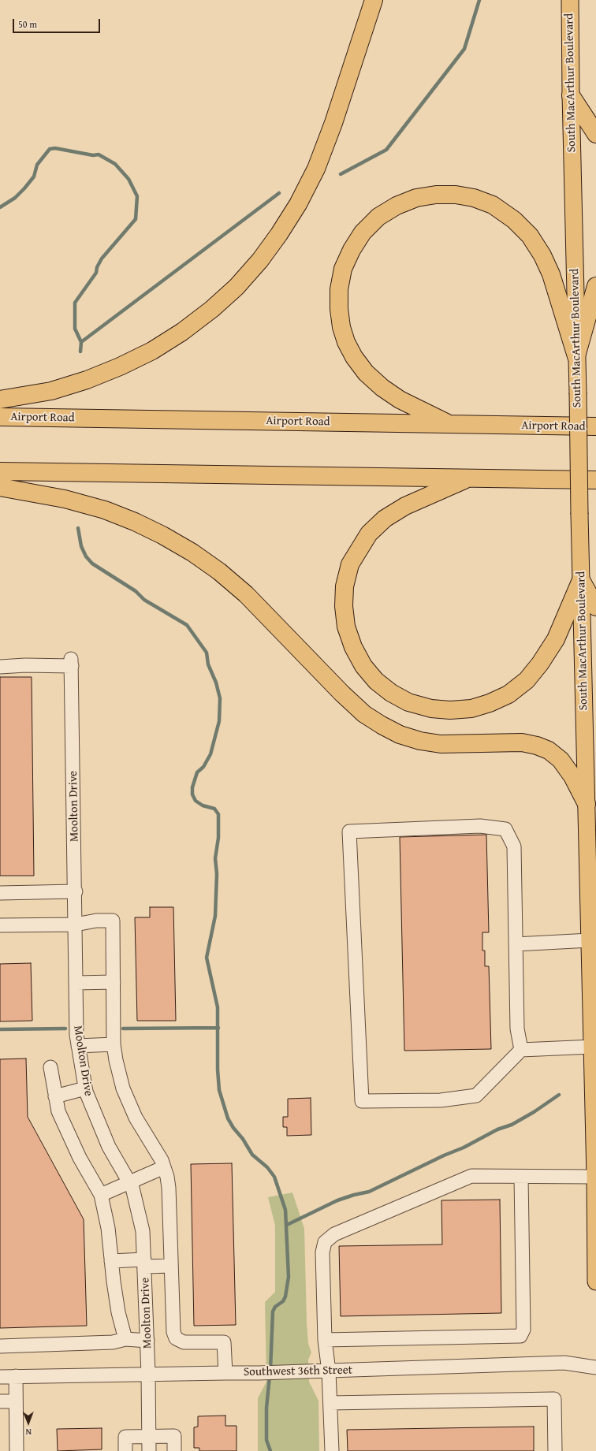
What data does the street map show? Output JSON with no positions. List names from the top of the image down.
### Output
{
  "streets": {
    "highway": ["Airport Road"],
    "main road": ["South MacArthur Boulevard"],
    "street": ["Moolton Drive", "Southwest 36th Street"]
  },
  "crossings": [
    ["Moolton Drive", "Southwest 36th Street"]
  ],
  "scale_bar": "50 m",
  "north": "bottom"
}
